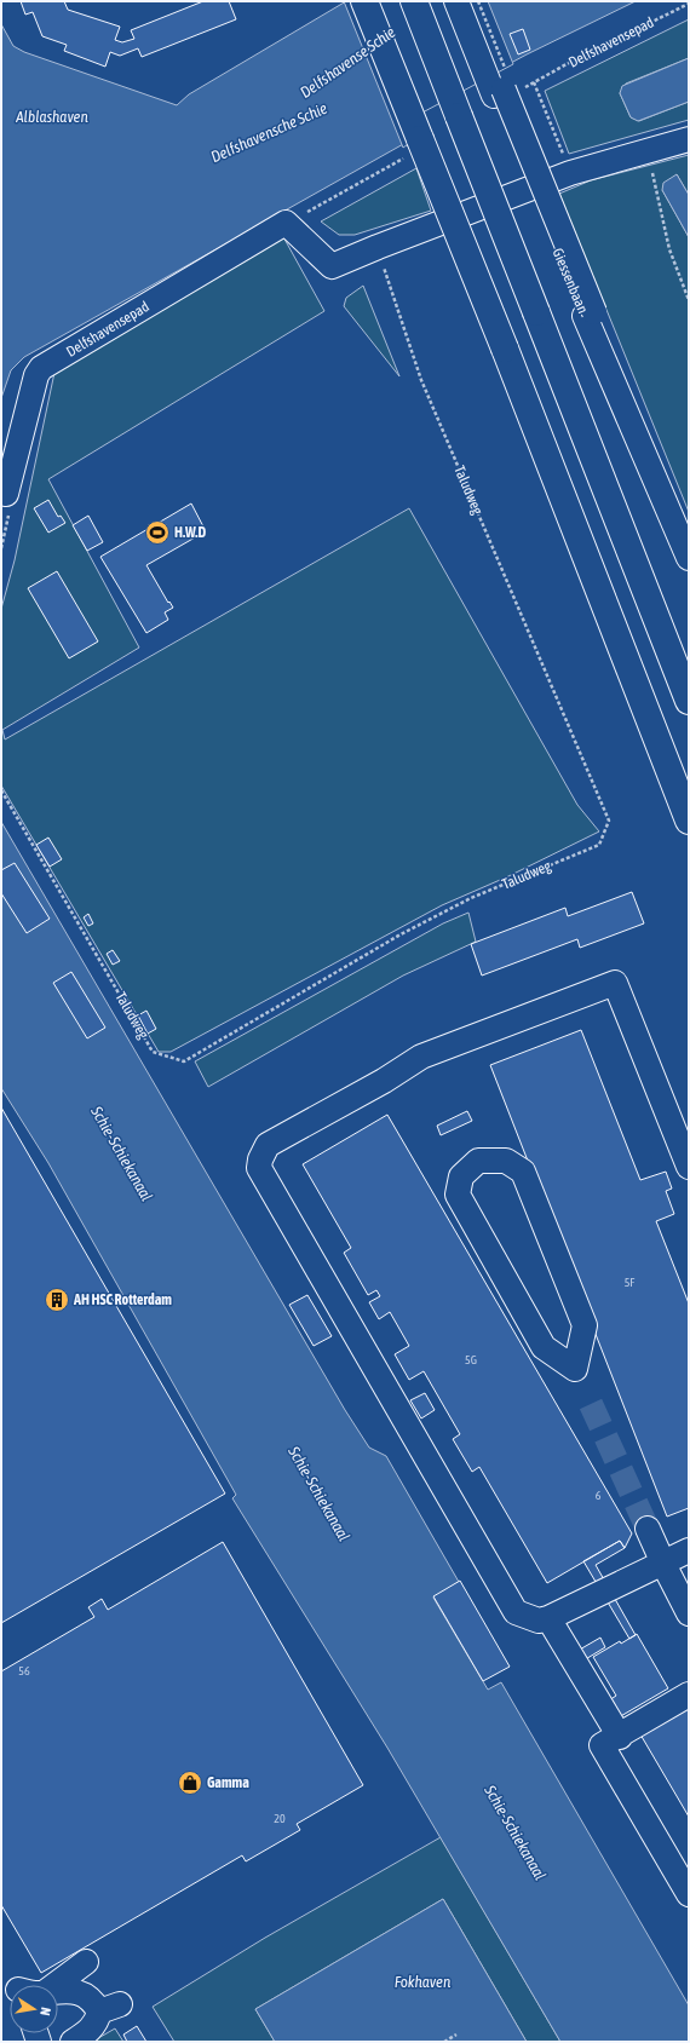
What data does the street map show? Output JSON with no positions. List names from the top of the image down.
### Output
{
  "streets": {
    "street": ["Delfshavensepad", "Giessenbaan"],
    "path": ["Taludweg"]
  },
  "crossings": [
    ["Delfshavensepad", "Taludweg"]
  ],
  "water": [
    "Delfshavense Schie",
    "Alblashaven",
    "Delfshavensche Schie",
    "Schie-Schiekanaal",
    "Fokhaven"
  ],
  "places": {
    "sports": ["H.W.D"],
    "building": ["AH HSC Rotterdam"],
    "shop": ["Gamma"]
  },
  "house_numbers": [
    "5F",
    "5G",
    "6",
    "56",
    "20"
  ],
  "north": "right"
}
